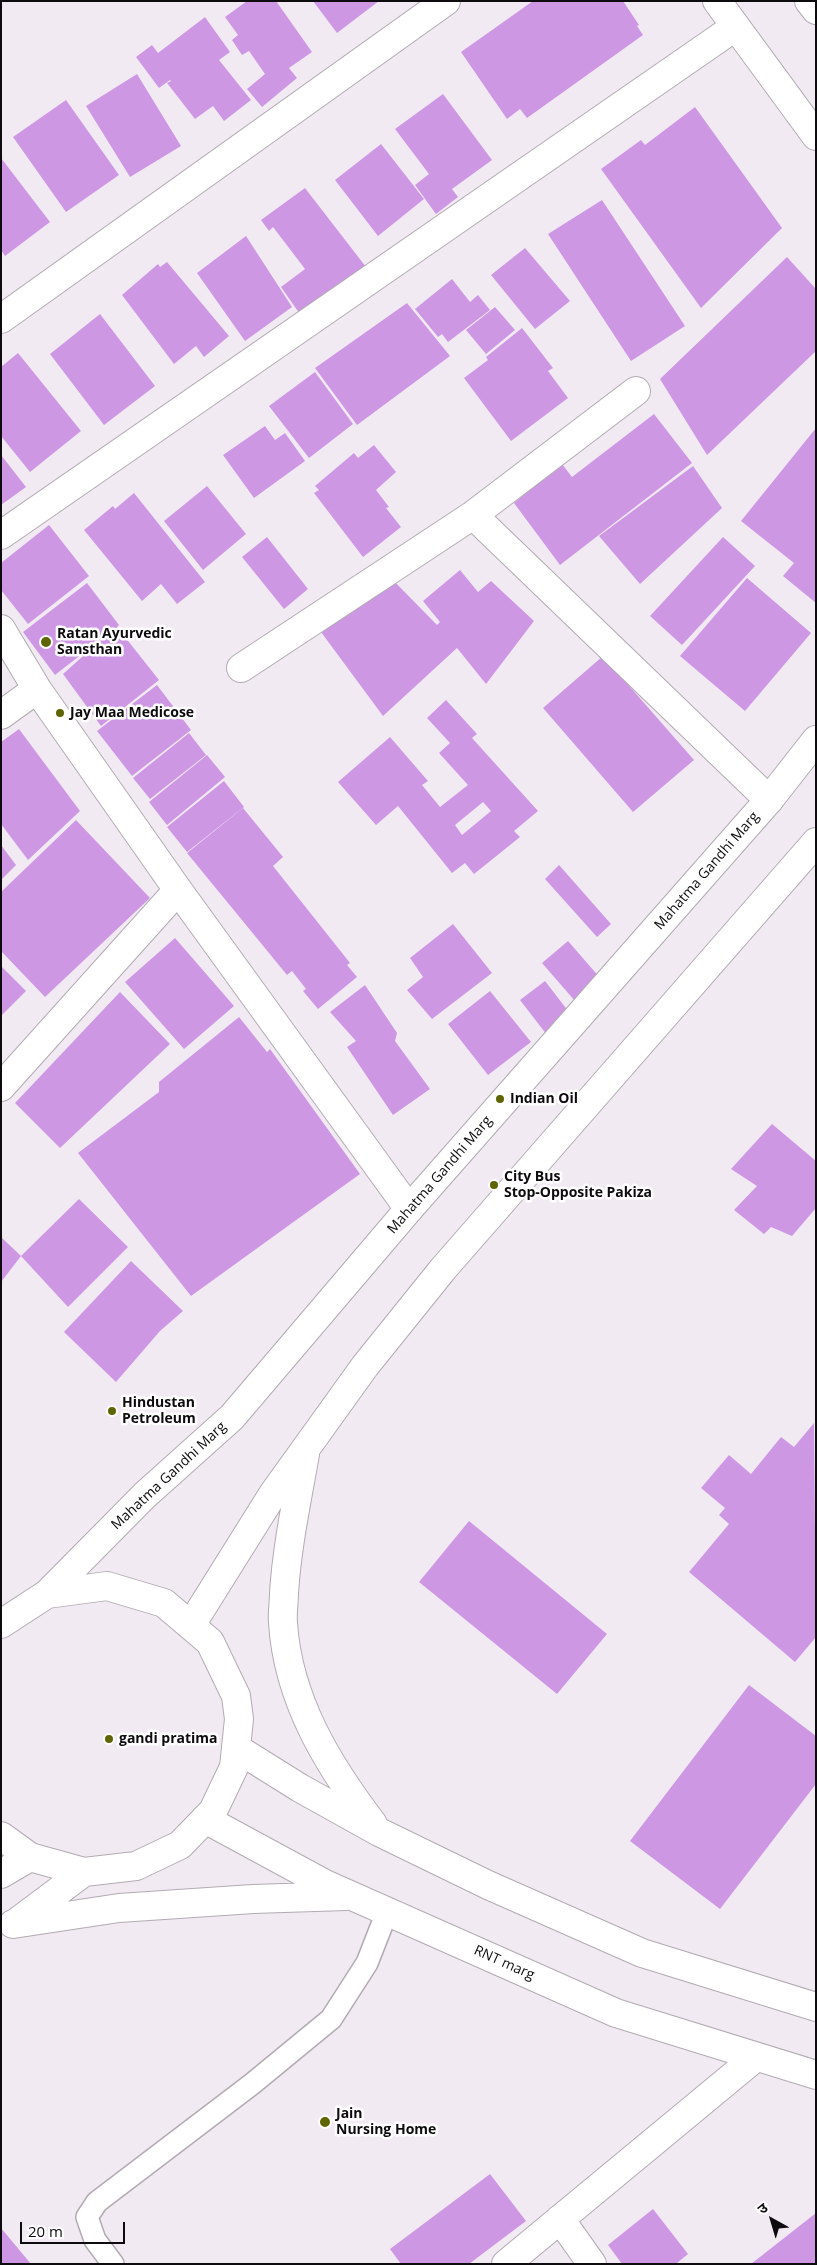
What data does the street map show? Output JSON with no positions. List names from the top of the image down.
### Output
{
  "streets": {
    "main road": ["Mahatma Gandhi Marg", "RNT marg"]
  },
  "places": [
    "Ratan Ayurvedic Sansthan",
    "Jay Maa Medicose",
    "Indian Oil",
    "City Bus Stop-Opposite Pakiza",
    "Hindustan Petroleum",
    "gandi pratima",
    "Jain Nursing Home"
  ],
  "scale_bar": "20 m",
  "north": "top left"
}
